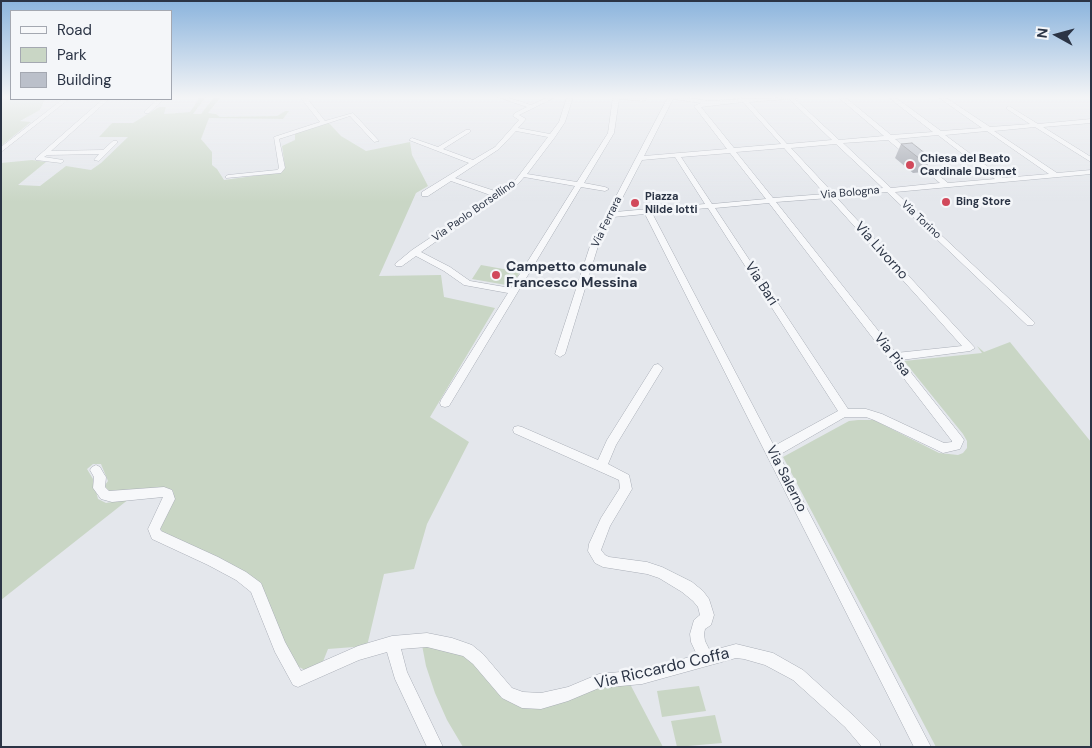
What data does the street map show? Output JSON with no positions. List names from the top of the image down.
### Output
{
  "streets": {
    "street": [
      "Via Bologna",
      "Via Paolo Borsellino",
      "Via Torino",
      "Via Ferrara",
      "Via Livorno",
      "Via Bari",
      "Via Pisa",
      "Via Salerno",
      "Via Riccardo Coffa"
    ]
  },
  "crossings": [
    ["Via Bologna", "Via Torino"],
    ["Via Bologna", "Via Ferrara"],
    ["Via Bologna", "Via Livorno"],
    ["Via Bologna", "Via Bari"],
    ["Via Bologna", "Via Pisa"],
    ["Via Bologna", "Via Salerno"],
    ["Via Livorno", "Via Pisa"],
    ["Via Bari", "Via Pisa"],
    ["Via Pisa", "Via Salerno"]
  ],
  "places": [
    "Chiesa del Beato Cardinale Dusmet",
    "Bing Store",
    "Piazza Nilde Iotti",
    "Campetto comunale Francesco Messina"
  ],
  "legend": ["Road", "Park", "Building"],
  "north": "left"
}
